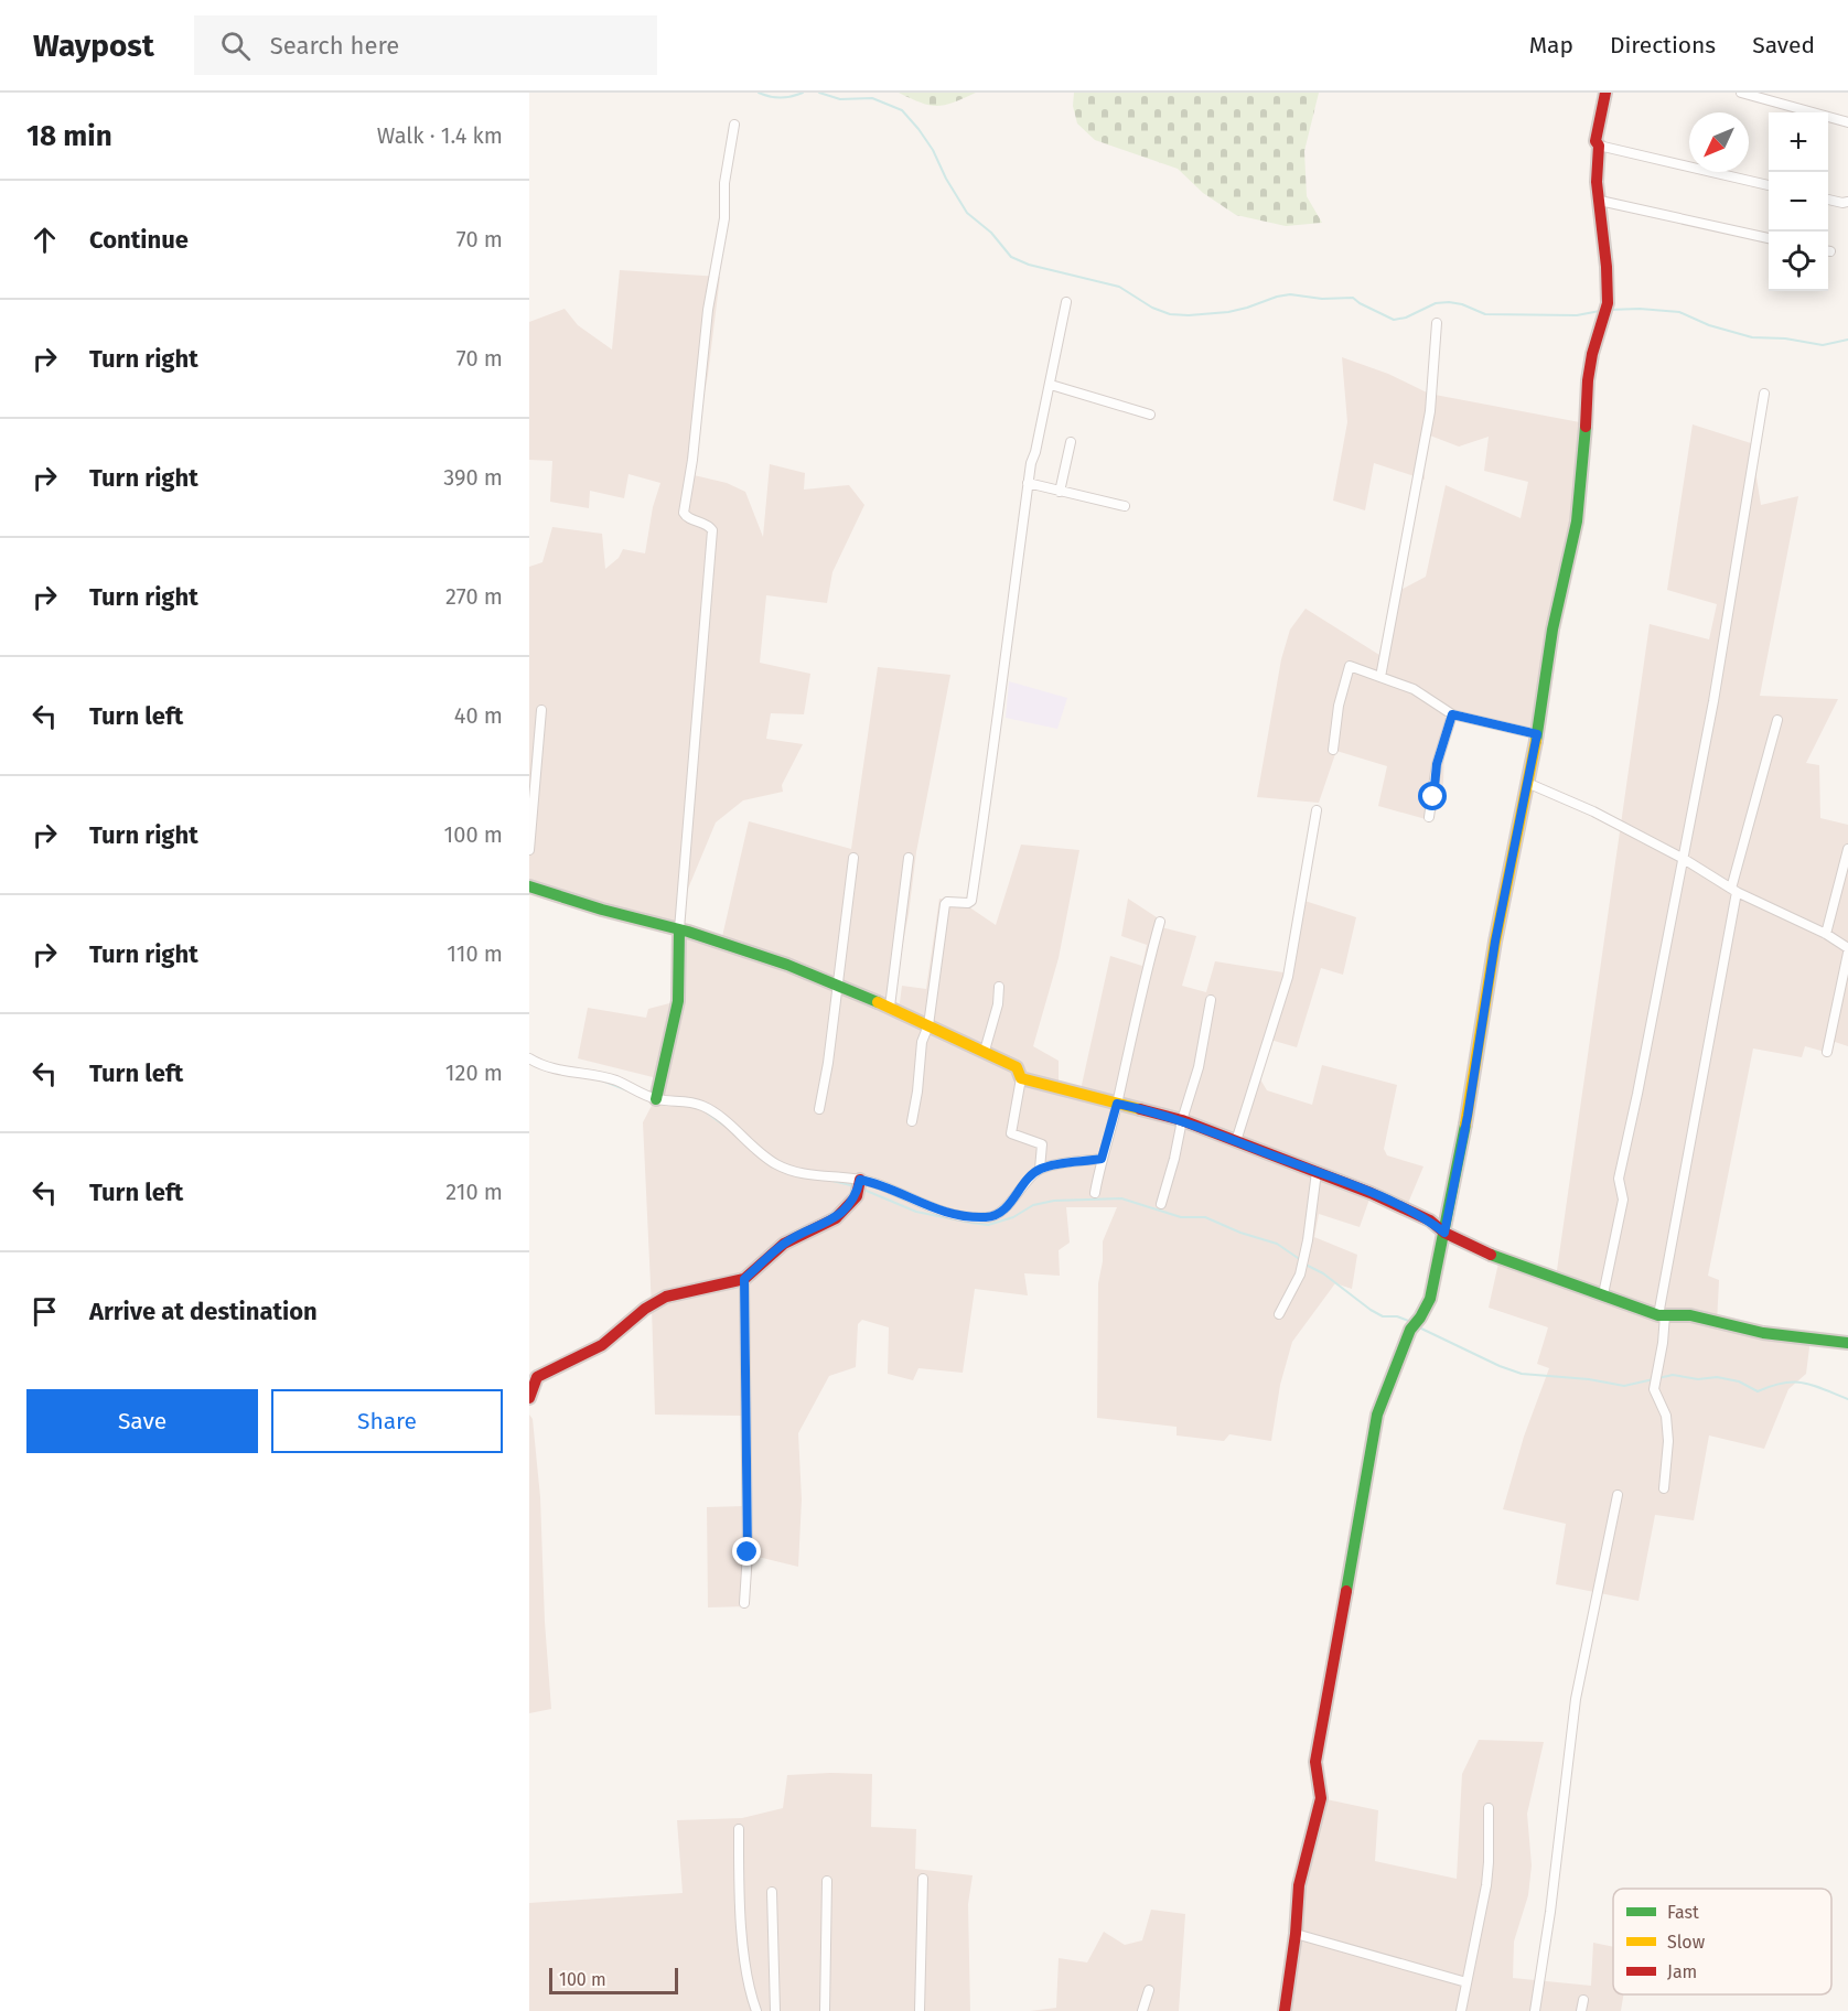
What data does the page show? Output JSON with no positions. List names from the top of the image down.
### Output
{
  "legend": ["Fast", "Slow", "Jam"],
  "scale_bar": "100 m",
  "north": "bottom left",
  "page": {
    "header": "Waypost",
    "search": "Search here",
    "nav": ["Map", "Directions", "Saved"],
    "heading": ["18 min", "Walk · 1.4 km"],
    "map_buttons": ["+", "−"],
    "list": [
      ["Continue", "70 m"],
      ["Turn right", "70 m"],
      ["Turn right", "390 m"],
      ["Turn right", "270 m"],
      ["Turn left", "40 m"],
      ["Turn right", "100 m"],
      ["Turn right", "110 m"],
      ["Turn left", "120 m"],
      ["Turn left", "210 m"],
      "Arrive at destination"
    ],
    "buttons": ["Save", "Share"],
    "scale": "100 m"
  }
}
